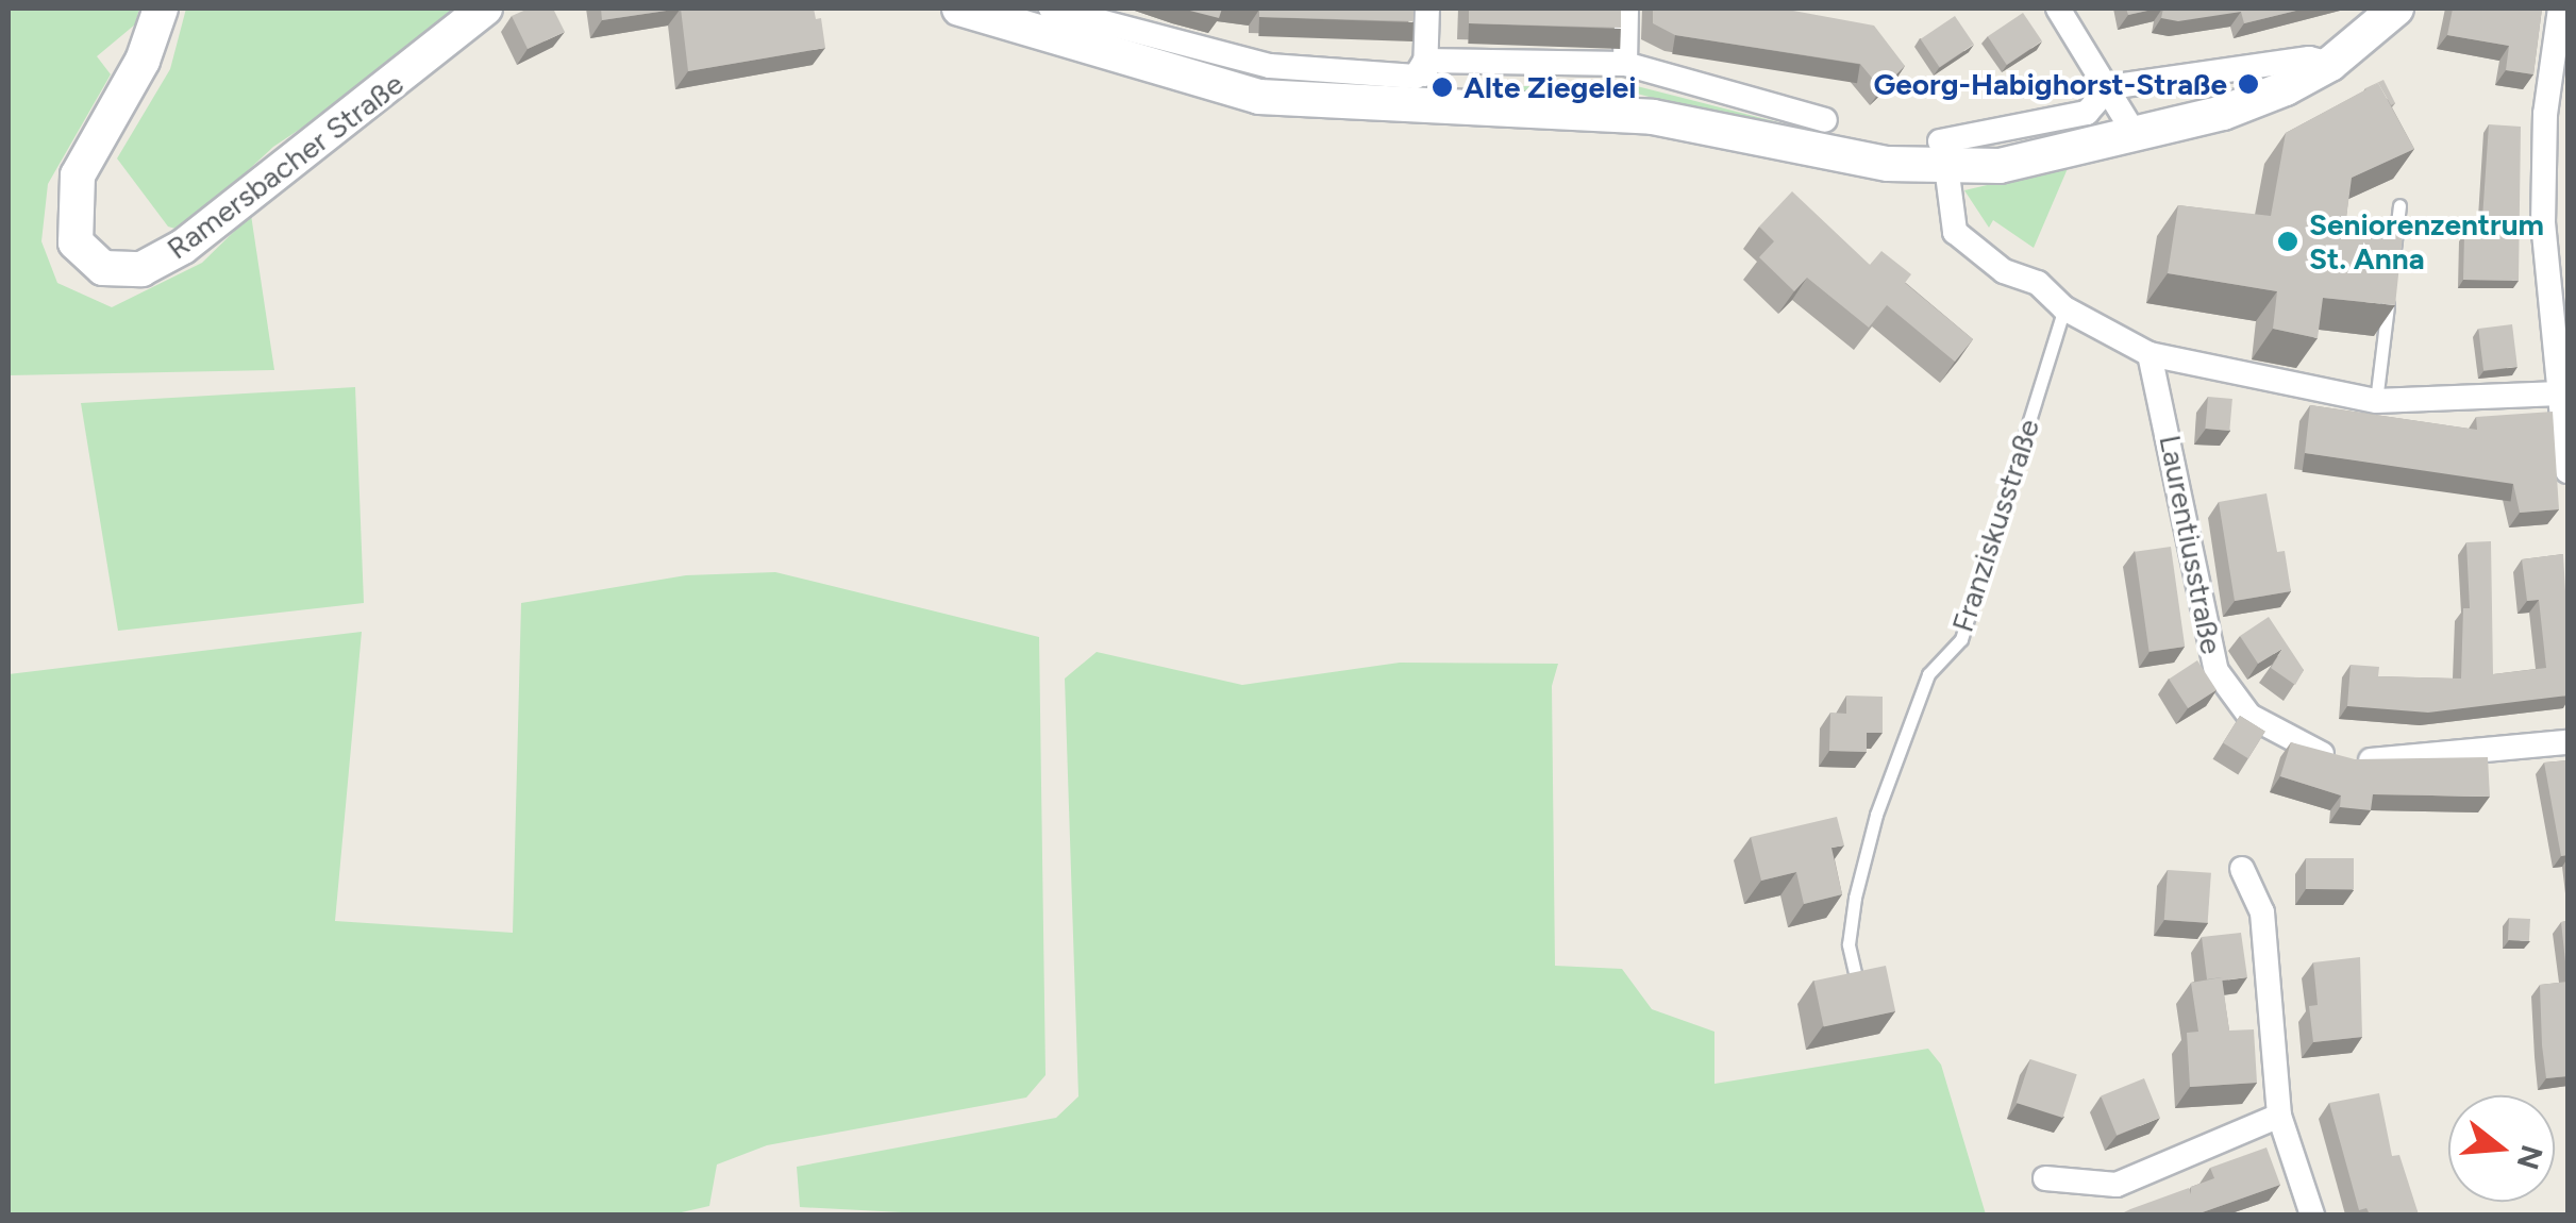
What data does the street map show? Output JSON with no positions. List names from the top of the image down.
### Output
{
  "streets": {
    "main road": ["Ramersbacher Straße"],
    "street": ["Laurentiusstraße"],
    "lane": ["Franziskusstraße"]
  },
  "places": ["Georg-Habighorst-Straße", "Alte Ziegelei", "Seniorenzentrum St. Anna"],
  "north": "right"
}
